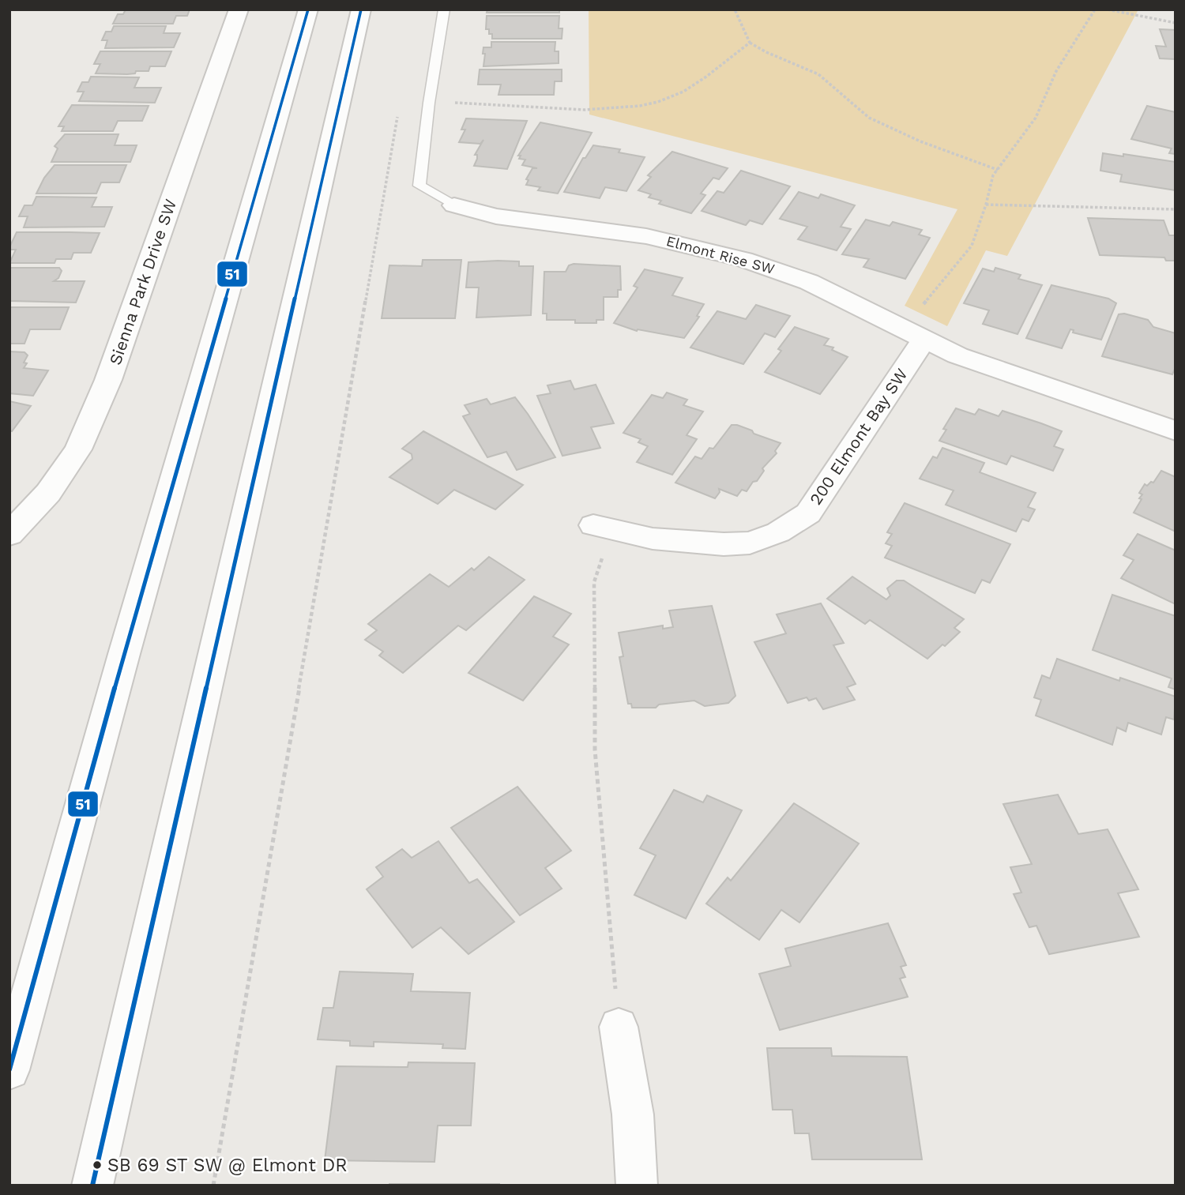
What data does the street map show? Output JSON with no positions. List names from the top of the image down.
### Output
{
  "streets": {
    "main road": ["Elmont Rise SW", "Sienna Park Drive SW", "200 Elmont Bay SW"]
  },
  "crossings": [
    ["Elmont Rise SW", "200 Elmont Bay SW"]
  ],
  "places": ["SB 69 ST SW @ Elmont DR"],
  "lines": ["transit line 51"]
}
